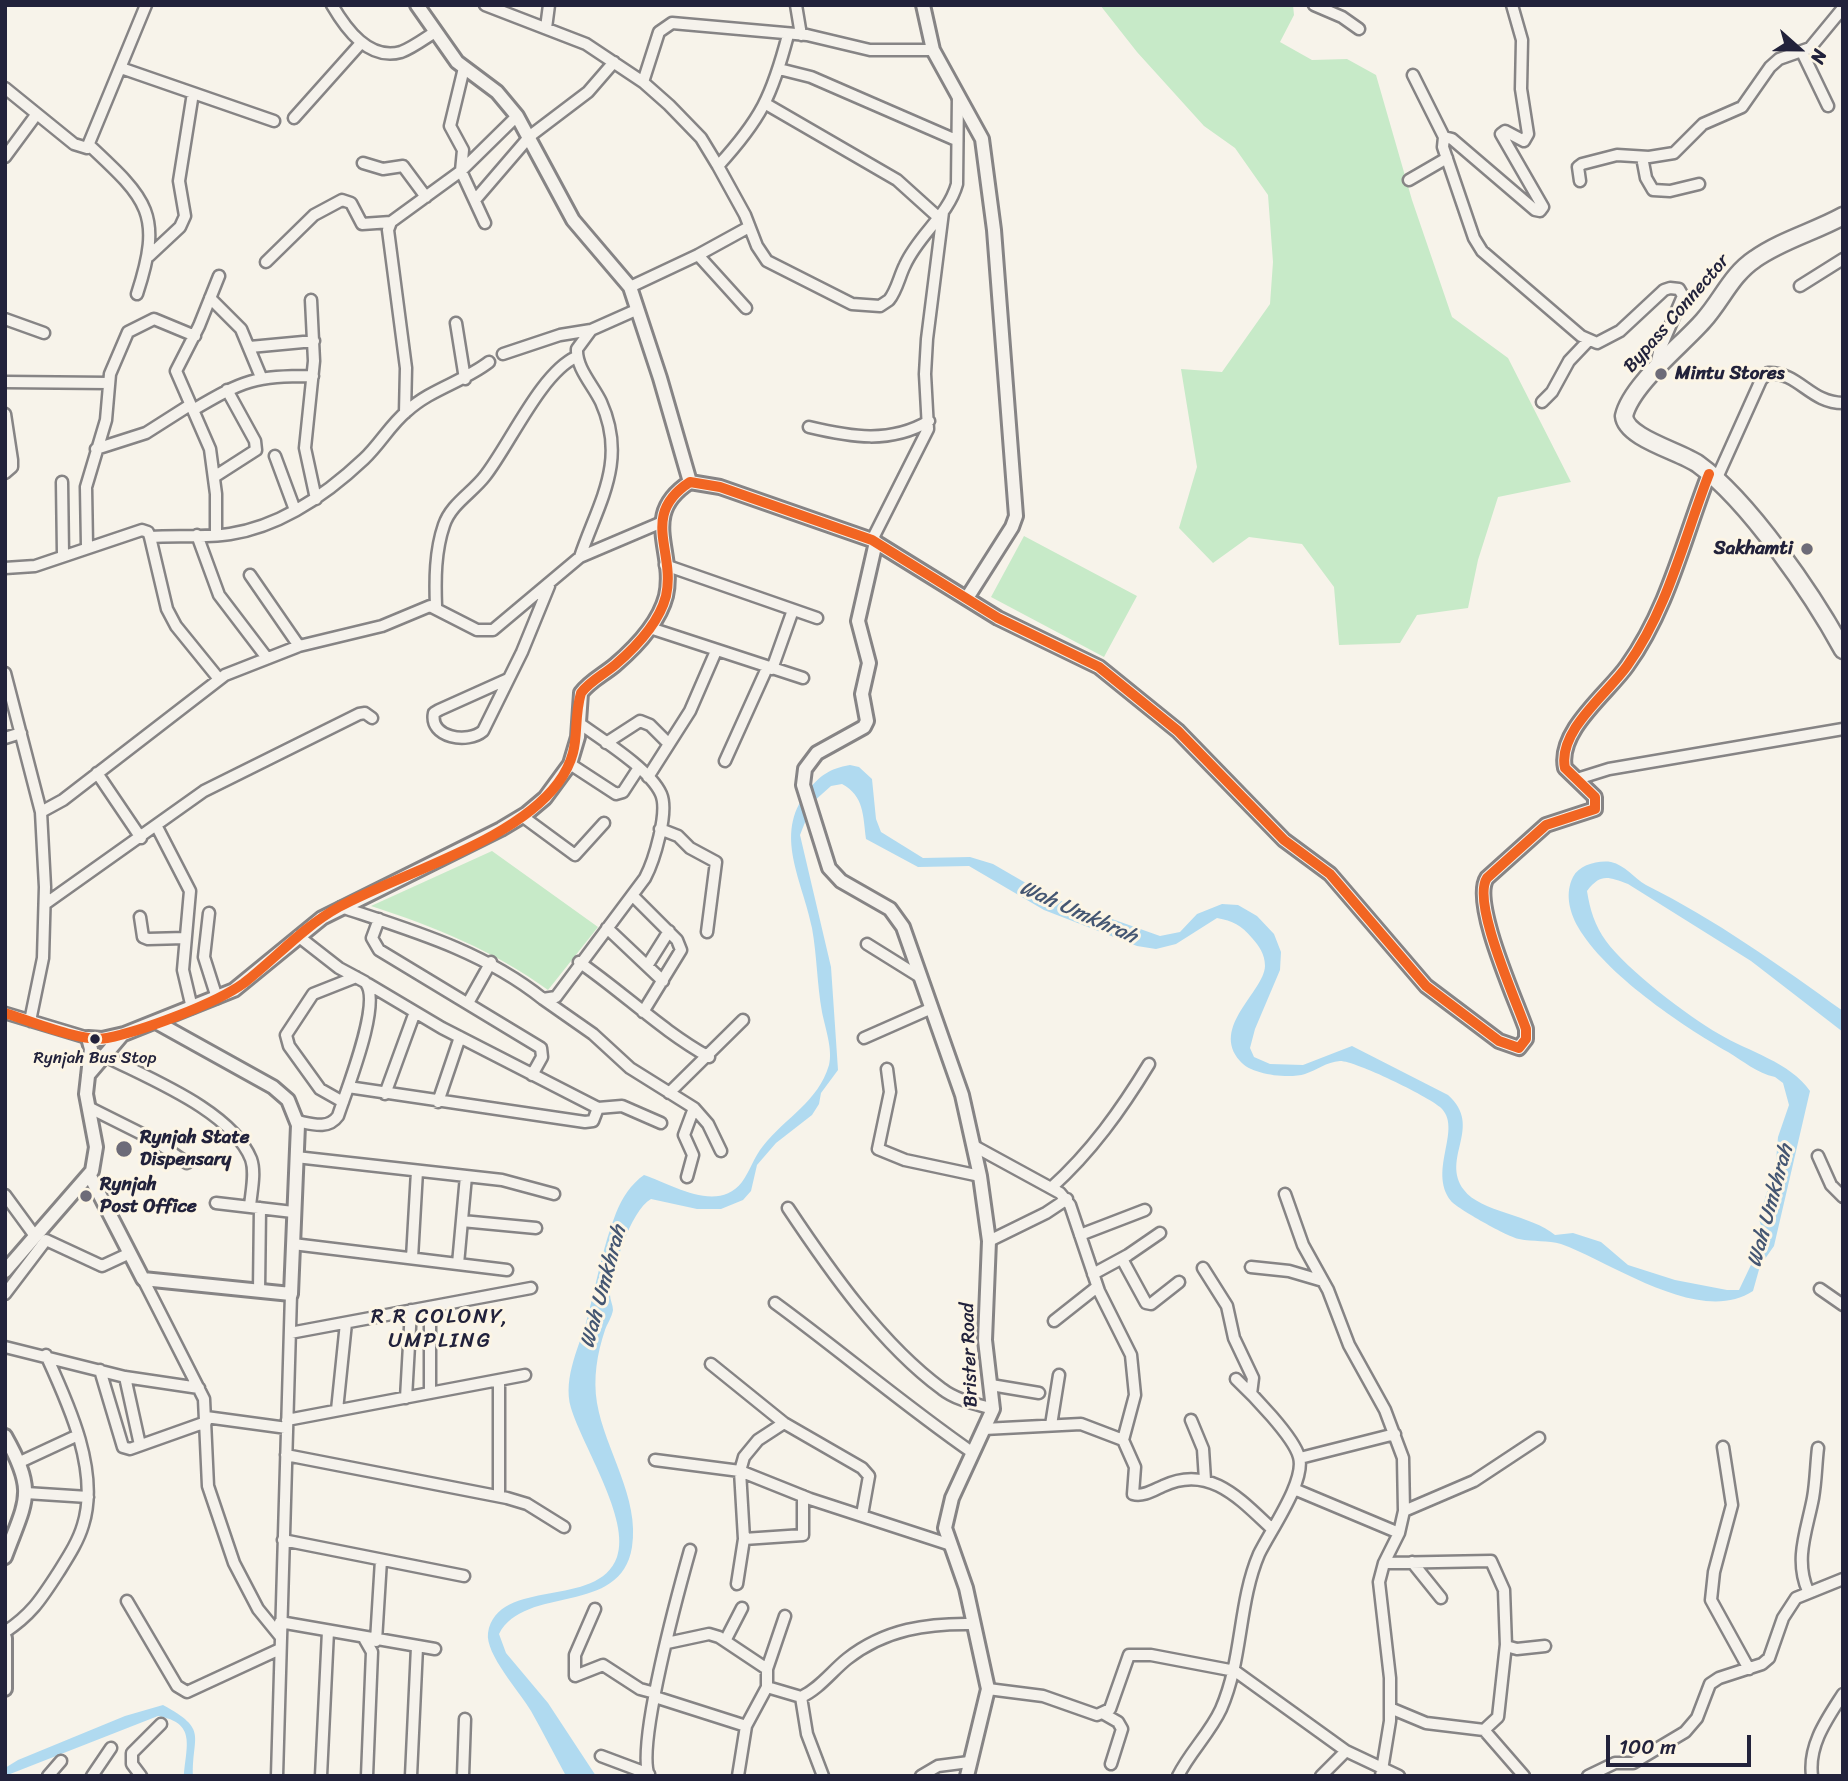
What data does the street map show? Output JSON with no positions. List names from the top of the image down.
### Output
{
  "streets": {
    "main road": ["Bypass Connector"],
    "street": ["Brister Road"]
  },
  "districts": ["R R COLONY, UMPLING"],
  "water": ["Wah Umkhrah"],
  "places": [
    "Mintu Stores",
    "Sakhamti",
    "Rynjah Bus Stop",
    "Rynjah State Dispensary",
    "Rynjah Post Office"
  ],
  "scale_bar": "100 m",
  "north": "right"
}
